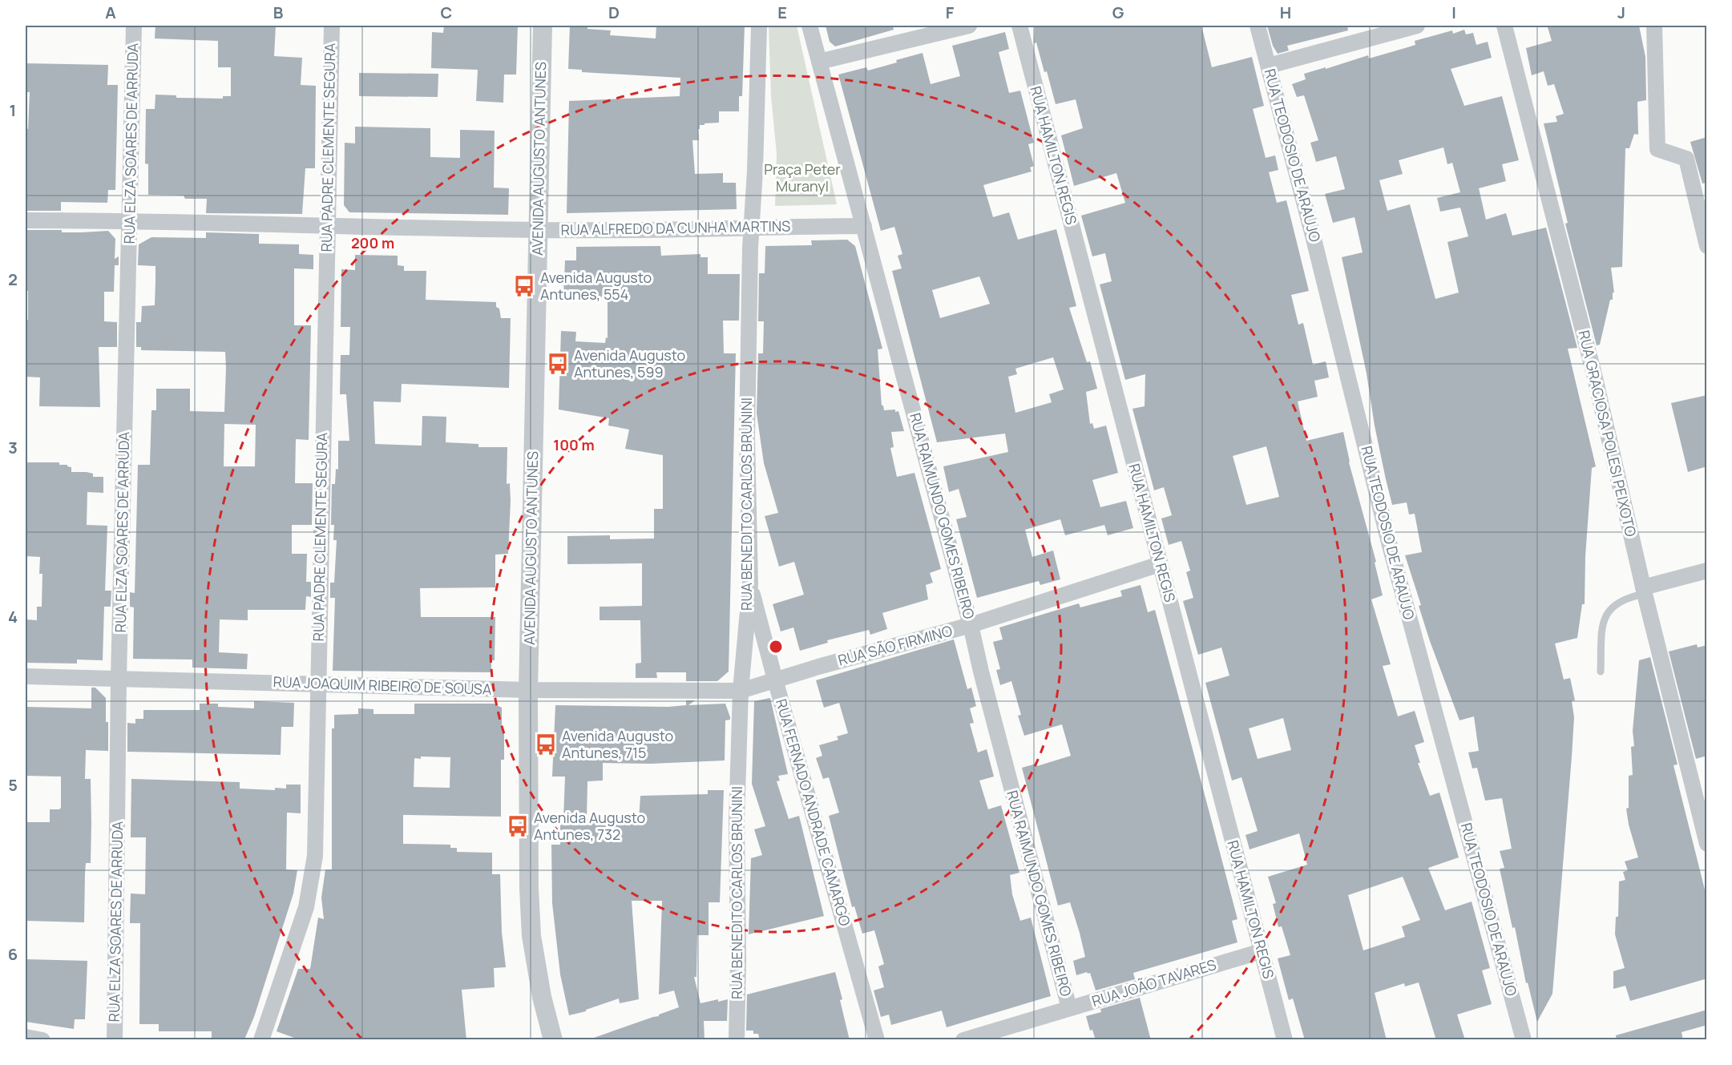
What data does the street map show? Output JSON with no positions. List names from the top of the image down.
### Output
{
  "streets": {
    "street": [
      "RUA ELZA SOARES DE ARRUDA",
      "RUA PADRE CLEMENTE SEGURA",
      "RUA HAMILTON REGIS",
      "RUA TEODOSIO DE ARAUJO",
      "AVENIDA AUGUSTO ANTUNES",
      "RUA ALFREDO DA CUNHA MARTINS",
      "RUA GRACIOSA POLESI PEIXOTO",
      "RUA BENEDITO CARLOS BRUNINI",
      "RUA RAIMUNDO GOMES RIBEIRO",
      "RUA SÃO FIRMINO",
      "RUA JOAQUIM RIBEIRO DE SOUSA",
      "RUA FERNADO ANDRADE CAMARGO",
      "RUA JOÃO TAVARES"
    ]
  },
  "crossings": [
    ["RUA ELZA SOARES DE ARRUDA", "RUA ALFREDO DA CUNHA MARTINS"],
    ["RUA ELZA SOARES DE ARRUDA", "RUA JOAQUIM RIBEIRO DE SOUSA"],
    ["RUA PADRE CLEMENTE SEGURA", "RUA ALFREDO DA CUNHA MARTINS"],
    ["RUA PADRE CLEMENTE SEGURA", "RUA JOAQUIM RIBEIRO DE SOUSA"],
    ["RUA HAMILTON REGIS", "RUA SÃO FIRMINO"],
    ["RUA HAMILTON REGIS", "RUA JOÃO TAVARES"],
    ["AVENIDA AUGUSTO ANTUNES", "RUA ALFREDO DA CUNHA MARTINS"],
    ["AVENIDA AUGUSTO ANTUNES", "RUA JOAQUIM RIBEIRO DE SOUSA"],
    ["RUA ALFREDO DA CUNHA MARTINS", "RUA BENEDITO CARLOS BRUNINI"],
    ["RUA ALFREDO DA CUNHA MARTINS", "RUA RAIMUNDO GOMES RIBEIRO"],
    ["RUA BENEDITO CARLOS BRUNINI", "RUA SÃO FIRMINO"],
    ["RUA BENEDITO CARLOS BRUNINI", "RUA JOAQUIM RIBEIRO DE SOUSA"],
    ["RUA BENEDITO CARLOS BRUNINI", "RUA FERNADO ANDRADE CAMARGO"],
    ["RUA RAIMUNDO GOMES RIBEIRO", "RUA SÃO FIRMINO"],
    ["RUA RAIMUNDO GOMES RIBEIRO", "RUA JOÃO TAVARES"],
    ["RUA SÃO FIRMINO", "RUA JOAQUIM RIBEIRO DE SOUSA"],
    ["RUA SÃO FIRMINO", "RUA FERNADO ANDRADE CAMARGO"]
  ],
  "parks": ["Praça Peter Muranyl"],
  "places": {
    "bus stop": [
      "Avenida Augusto Antunes, 554",
      "Avenida Augusto Antunes, 599",
      "Avenida Augusto Antunes, 715",
      "Avenida Augusto Antunes, 732"
    ]
  },
  "grid": {
    "columns": [
      "A",
      "B",
      "C",
      "D",
      "E",
      "F",
      "G",
      "H",
      "I",
      "J"
    ],
    "rows": [
      "1",
      "2",
      "3",
      "4",
      "5",
      "6"
    ]
  },
  "rings": ["200 m", "100 m"]
}
